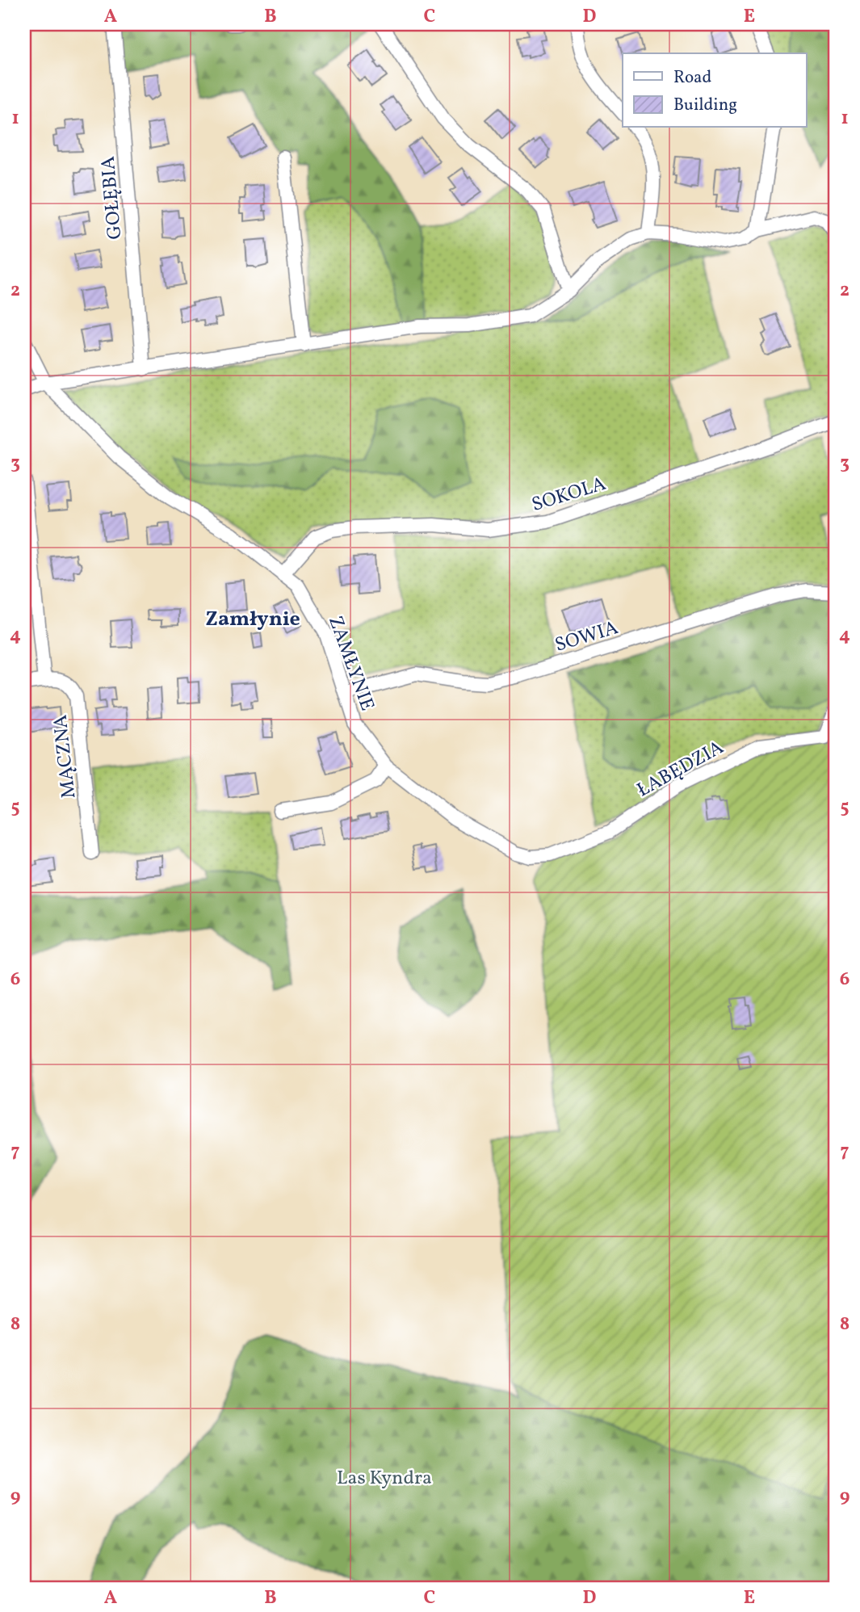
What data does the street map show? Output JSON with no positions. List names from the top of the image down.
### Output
{
  "streets": {
    "street": [
      "GOŁĘBIA",
      "SOKOLA",
      "SOWIA",
      "ZAMŁYNIE",
      "MĄCZNA",
      "ŁABĘDZIA"
    ]
  },
  "crossings": [
    ["SOKOLA", "ZAMŁYNIE"],
    ["SOWIA", "ZAMŁYNIE"],
    ["ZAMŁYNIE", "ŁABĘDZIA"]
  ],
  "districts": ["Zamłynie"],
  "parks": ["Las Kyndra"],
  "legend": ["Road", "Building"],
  "grid": {
    "columns": [
      "A",
      "B",
      "C",
      "D",
      "E"
    ],
    "rows": [
      "1",
      "2",
      "3",
      "4",
      "5",
      "6",
      "7",
      "8",
      "9"
    ]
  }
}
